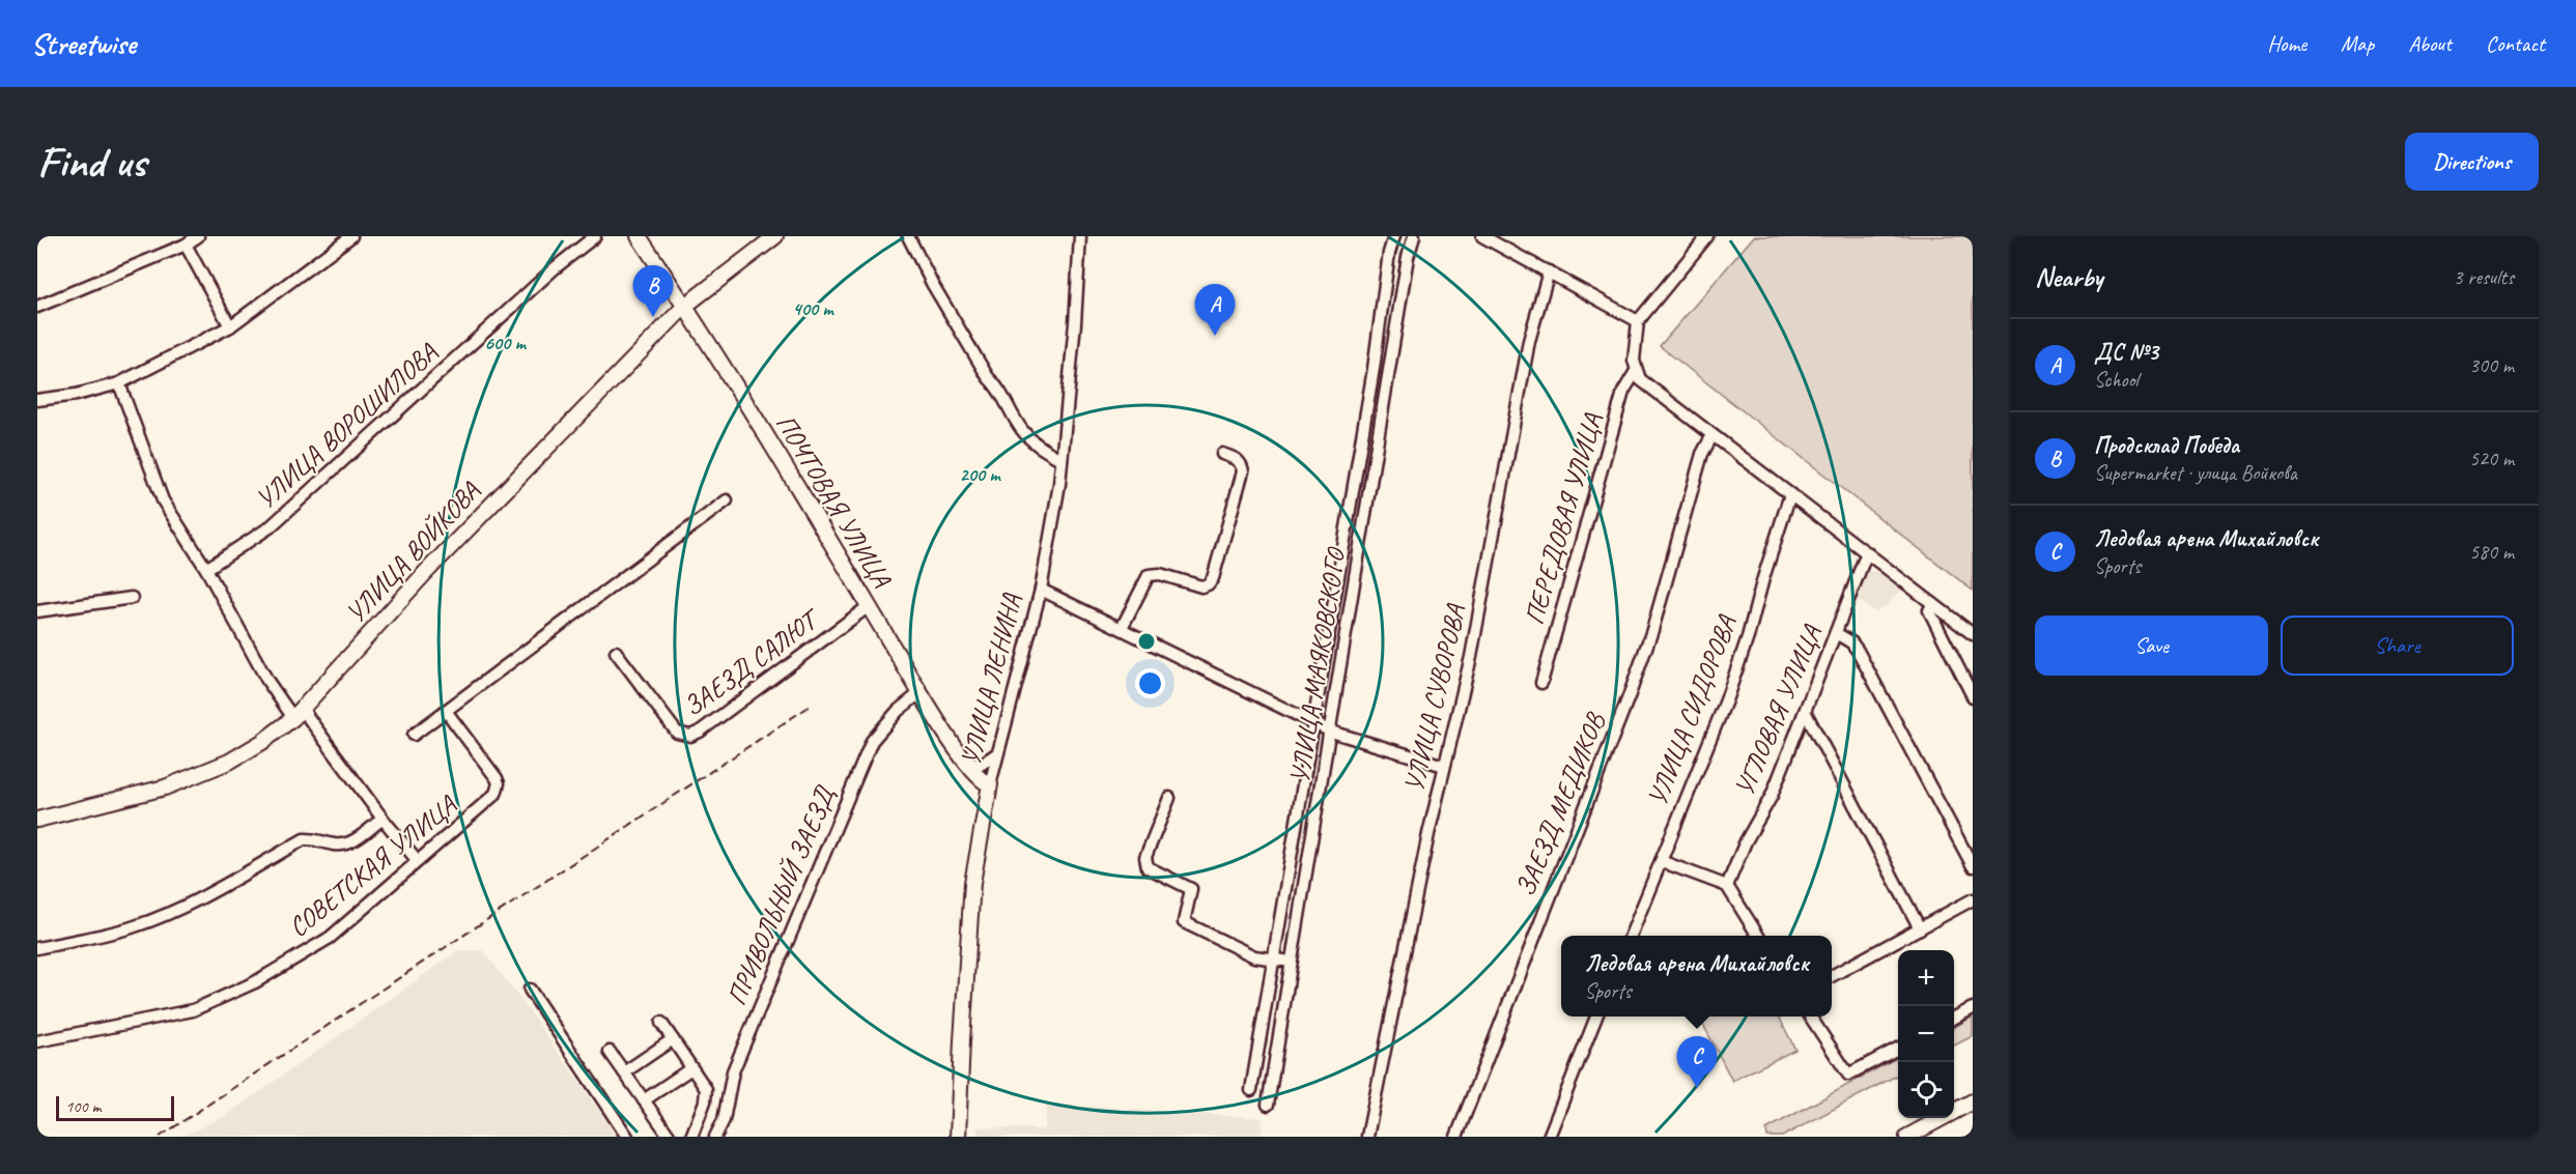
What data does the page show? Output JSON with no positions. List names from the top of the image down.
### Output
{
  "streets": {
    "main road": ["ПОЧТОВАЯ УЛИЦА", "УЛИЦА ВОЙКОВА", "УЛИЦА ЛЕНИНА"],
    "street": [
      "УЛИЦА ВОРОШИЛОВА",
      "ПЕРЕДОВАЯ УЛИЦА",
      "ЗАЕЗД САЛЮТ",
      "УЛИЦА МАЯКОВСКОГО",
      "УЛИЦА СУВОРОВА",
      "УЛИЦА СИДОРОВА",
      "УГЛОВАЯ УЛИЦА",
      "ЗАЕЗД МЕДИКОВ",
      "СОВЕТСКАЯ УЛИЦА",
      "ПРИВОЛЬНЫЙ ЗАЕЗД"
    ]
  },
  "crossings": [
    ["ПОЧТОВАЯ УЛИЦА", "УЛИЦА ВОЙКОВА"],
    ["ПОЧТОВАЯ УЛИЦА", "ЗАЕЗД САЛЮТ"],
    ["ПОЧТОВАЯ УЛИЦА", "УЛИЦА ЛЕНИНА"],
    ["ПОЧТОВАЯ УЛИЦА", "ПРИВОЛЬНЫЙ ЗАЕЗД"]
  ],
  "scale_bar": "100 m",
  "page": {
    "header": "Streetwise",
    "nav": [
      "Home",
      "Map",
      "About",
      "Contact"
    ],
    "buttons": [
      "Directions",
      ["Save", "Share"]
    ],
    "title": "Find us",
    "heading": ["Nearby", "3 results"],
    "pins": ["B", "A", "C"],
    "list": [
      {
        "mark": "A",
        "name": "ДС №3",
        "note": "School",
        "value": "300 m"
      },
      {
        "mark": "B",
        "name": "Продсклад Победа",
        "note": "Supermarket · улица Войкова",
        "value": "520 m"
      },
      {
        "mark": "C",
        "name": "Ледовая арена Михайловск",
        "note": "Sports",
        "value": "580 m"
      }
    ],
    "popup": ["Ледовая арена Михайловск", "Sports"],
    "map_buttons": ["+", "−"],
    "scale": "100 m"
  },
  "rings": ["400 m", "600 m", "200 m"]
}
